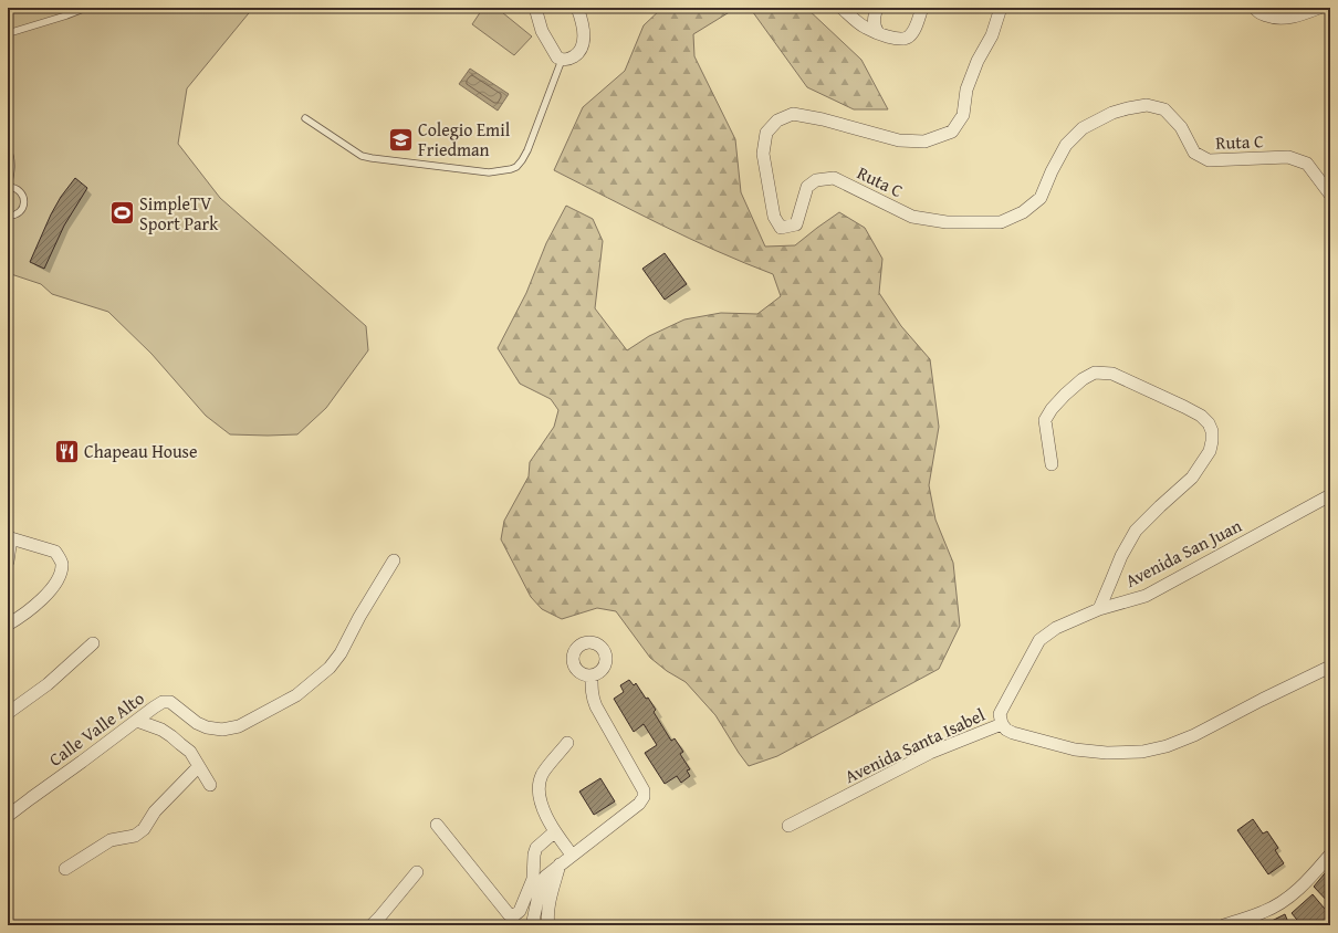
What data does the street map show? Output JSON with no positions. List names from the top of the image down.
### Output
{
  "streets": {
    "street": [
      "Ruta C",
      "Avenida San Juan",
      "Calle Valle Alto",
      "Avenida Santa Isabel"
    ]
  },
  "crossings": [
    ["Avenida San Juan", "Avenida Santa Isabel"]
  ],
  "places": {
    "school or university": ["Colegio Emil Friedman"],
    "sports": ["SimpleTV Sport Park"],
    "restaurant": ["Chapeau House"]
  }
}
